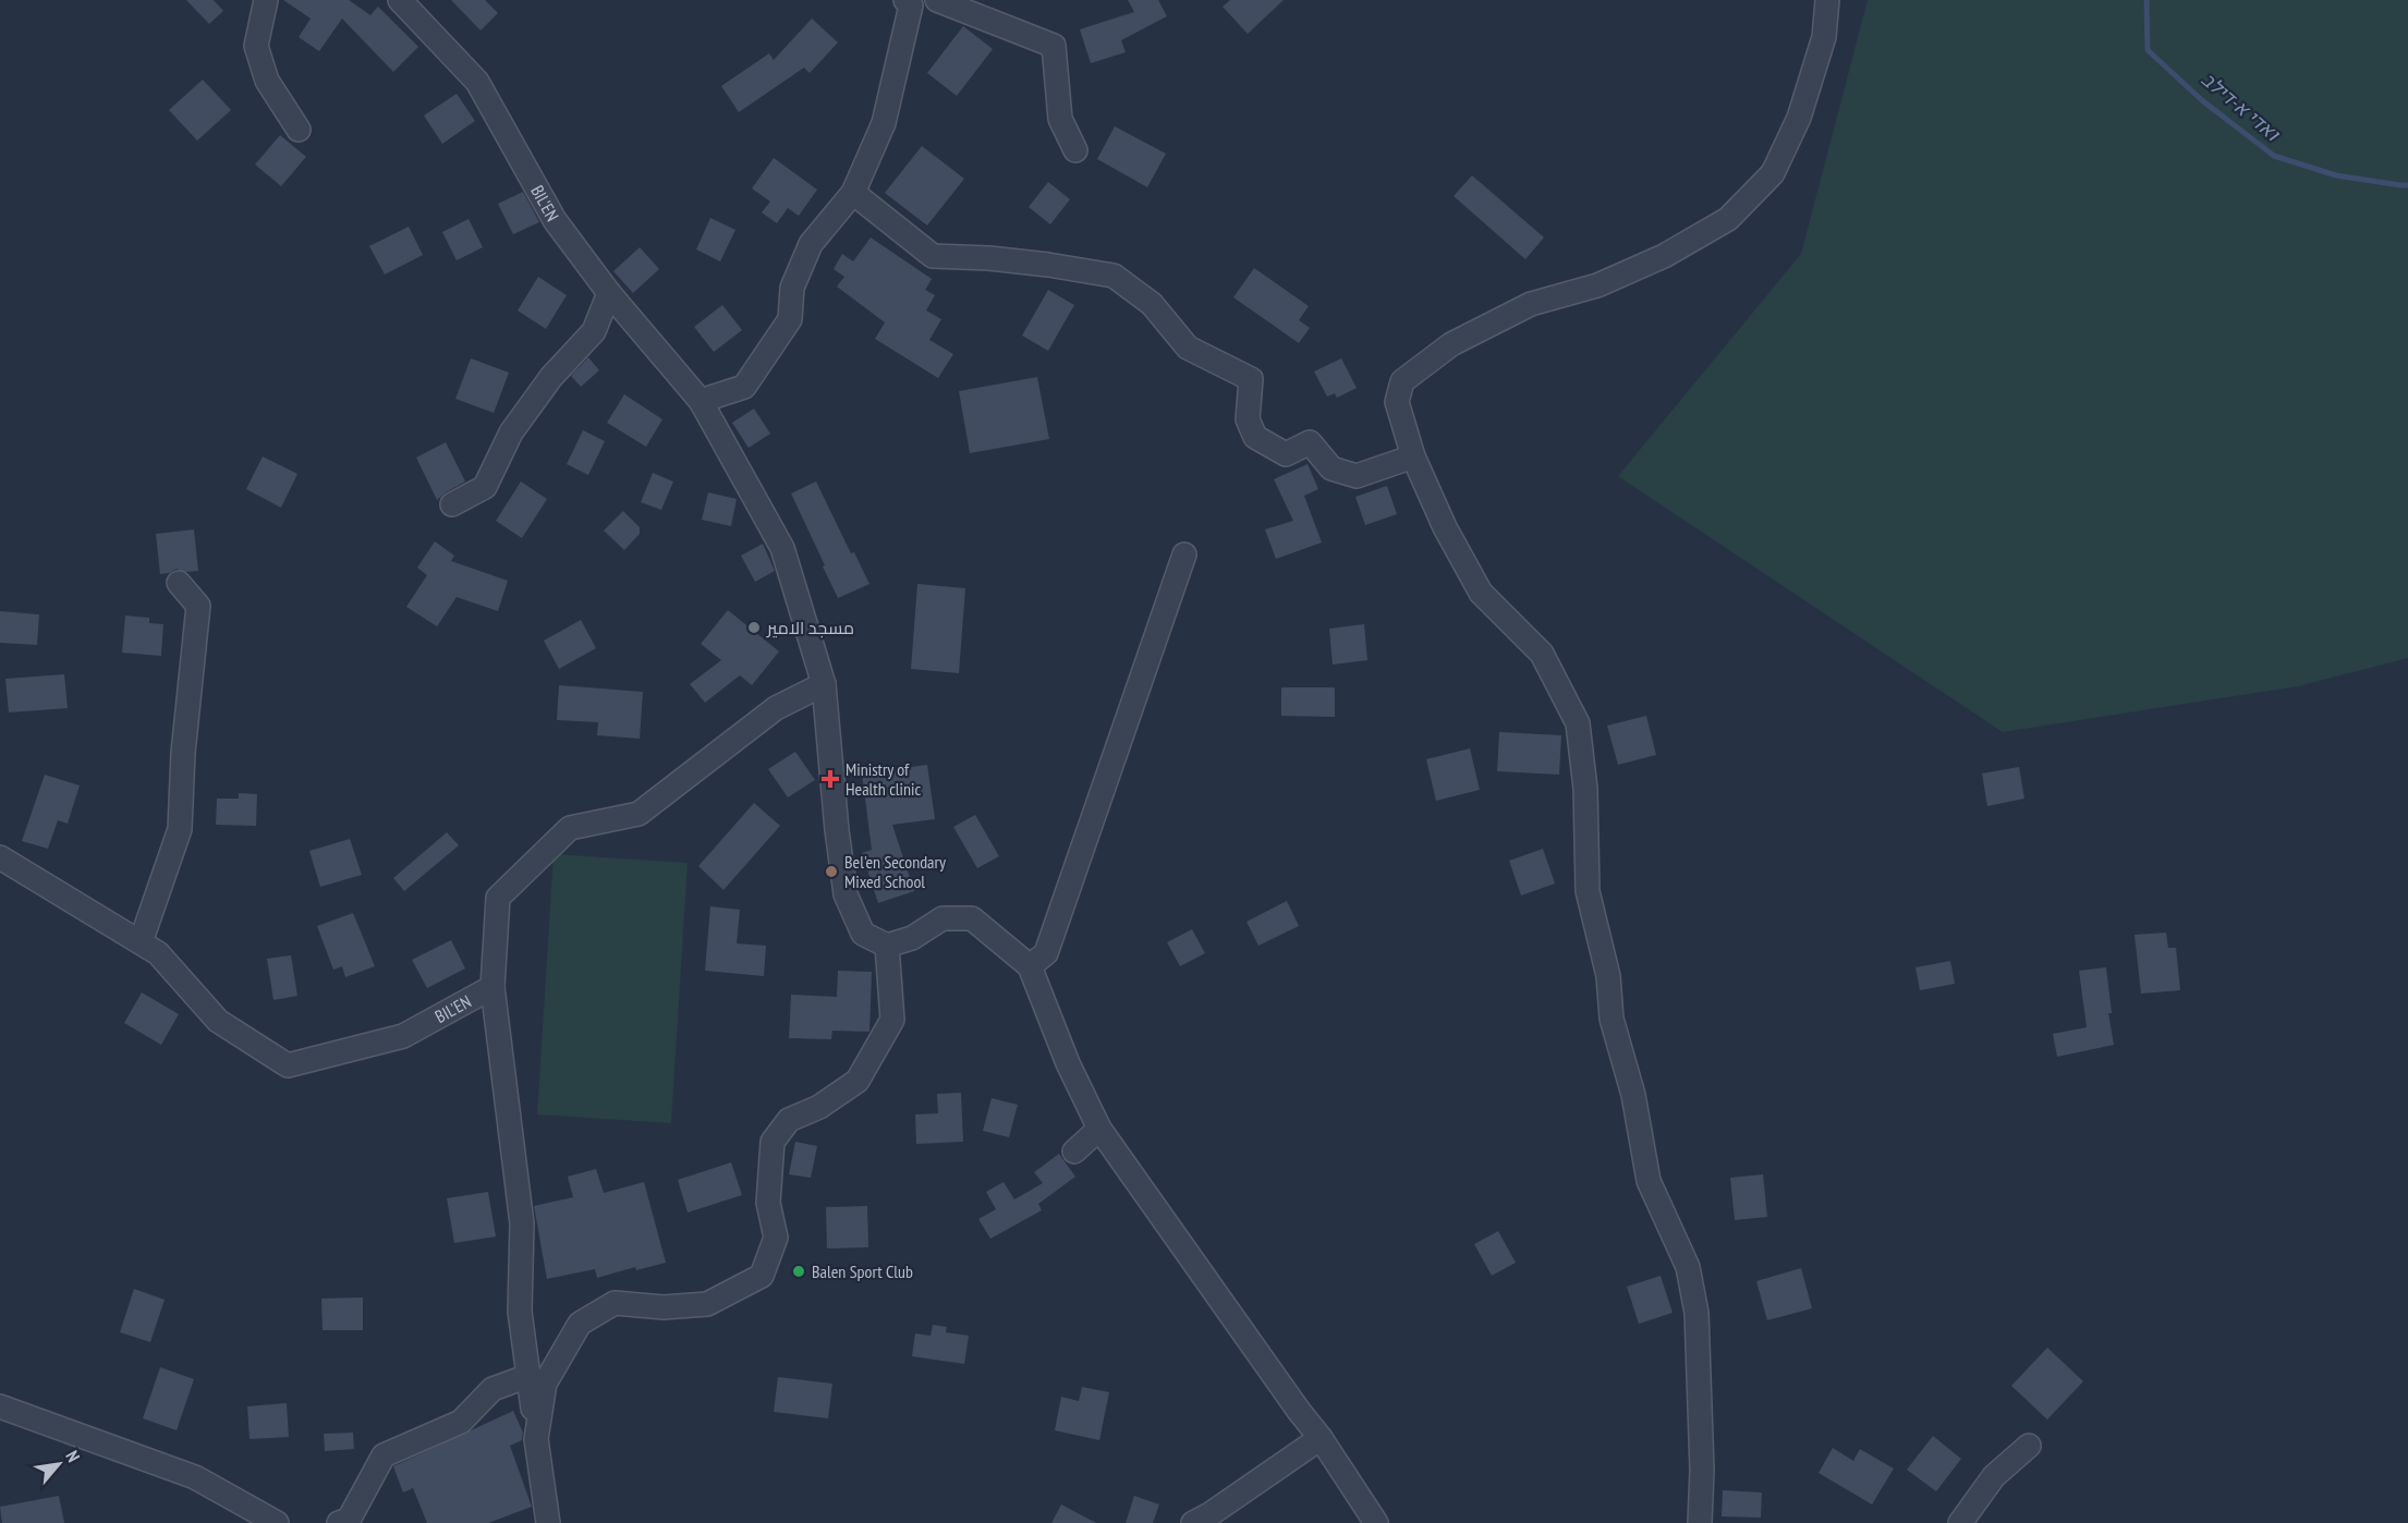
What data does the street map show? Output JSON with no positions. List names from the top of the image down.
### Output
{
  "streets": {
    "street": ["BIL'EN"]
  },
  "water": ["ואדי א-דילב"],
  "places": {
    "other": ["مسجد الامير", "Bel'en Secondary Mixed School", "Balen Sport Club"],
    "health": ["Ministry of Health clinic"]
  },
  "north": "top right"
}
